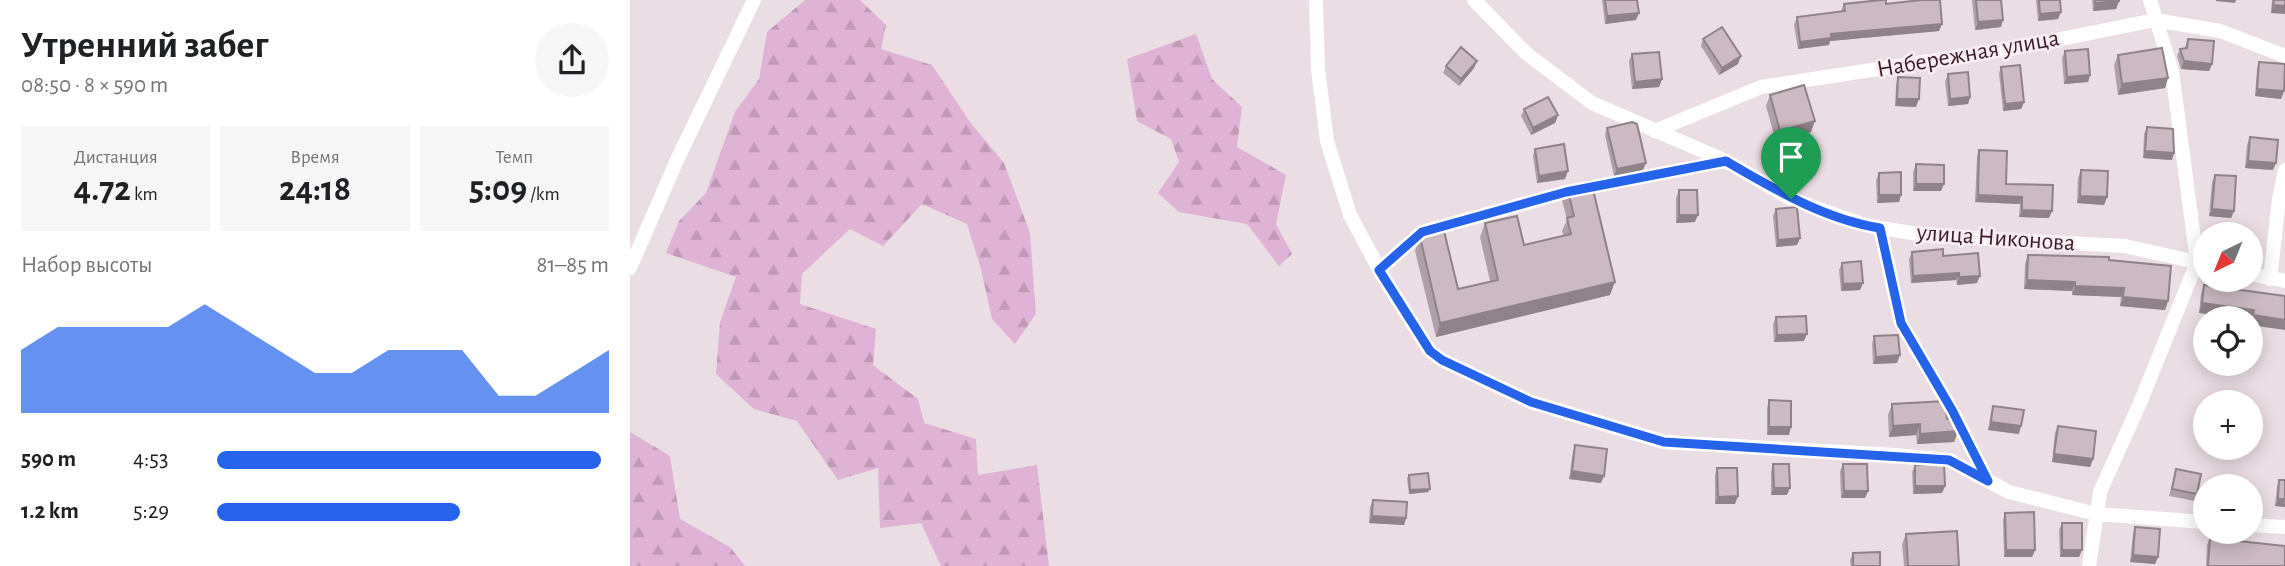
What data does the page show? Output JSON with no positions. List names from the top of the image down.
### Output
{
  "streets": {
    "street": ["Набережная улица", "улица Никонова"]
  },
  "crossings": [
    ["Набережная улица", "улица Никонова"]
  ],
  "north": "bottom left",
  "page": {
    "heading": ["Утренний забег", "08:50 · 8 × 590 m"],
    "stats": [
      ["Дистанция", "4.72 km"],
      ["Время", "24:18"],
      ["Темп", "5:09 /km"]
    ],
    "map_buttons": ["+", "−"],
    "chart": ["Набор высоты", "81–85 m"],
    "list": [
      {
        "name": "590 m",
        "note": "4:53"
      },
      {
        "name": "1.2 km",
        "note": "5:29"
      }
    ]
  }
}
